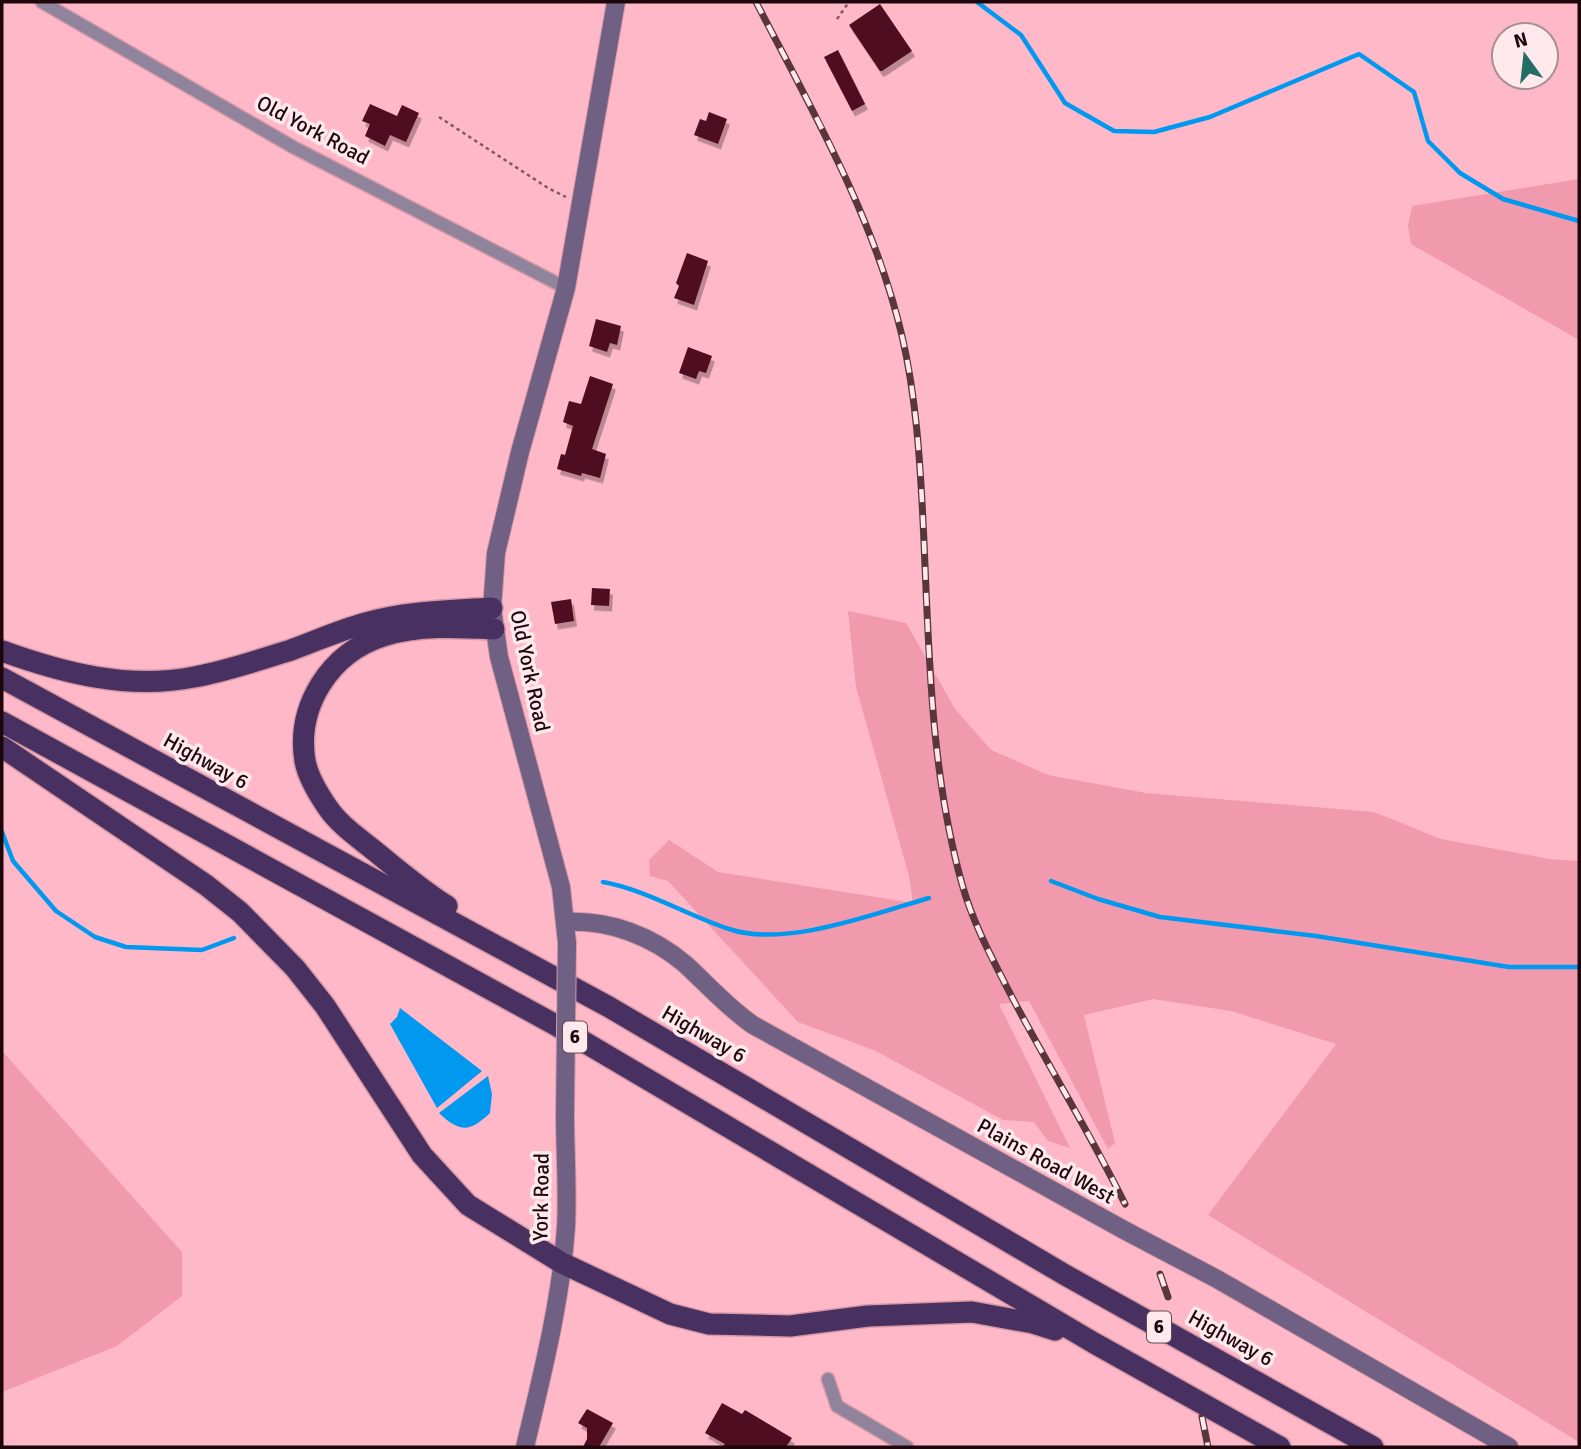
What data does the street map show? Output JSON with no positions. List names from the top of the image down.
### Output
{
  "streets": {
    "highway": ["Highway 6", "6"],
    "main road": ["Old York Road", "Plains Road West", "York Road"]
  },
  "crossings": [
    ["Old York Road", "Plains Road West"],
    ["Old York Road", "York Road"]
  ],
  "north": "top"
}
